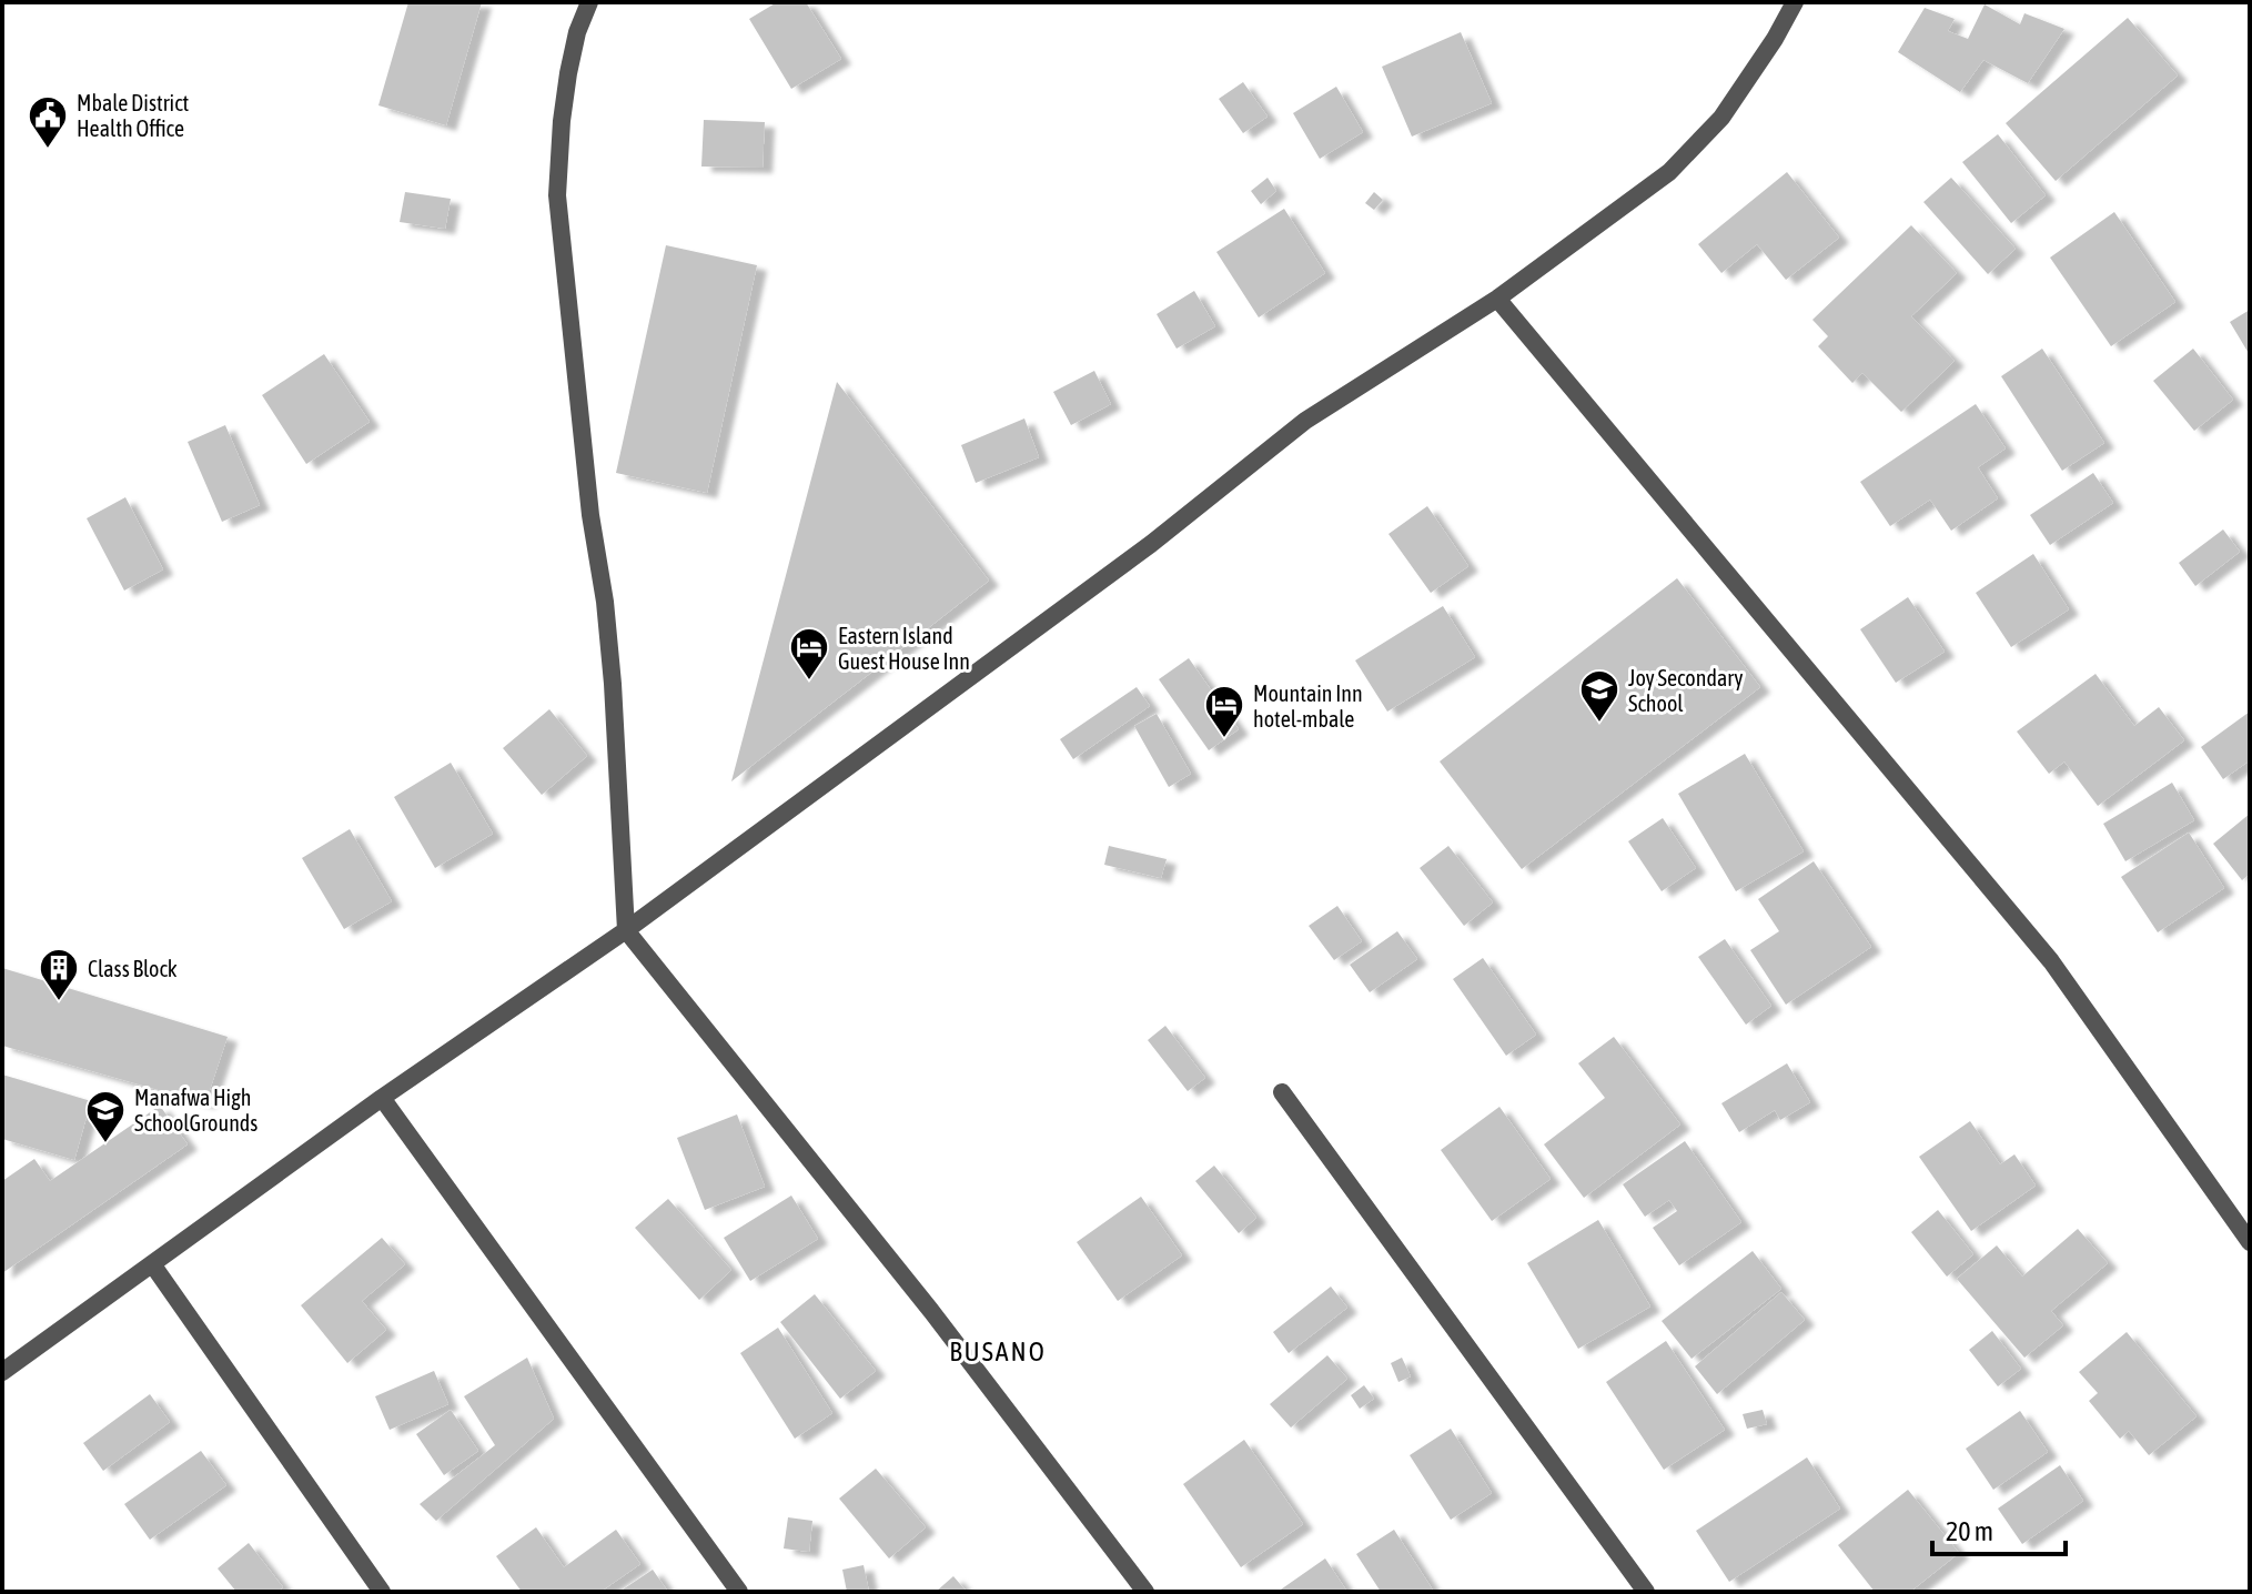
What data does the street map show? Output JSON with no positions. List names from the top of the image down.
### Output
{
  "districts": ["BUSANO"],
  "places": {
    "public building": ["Mbale District Health Office"],
    "hotel": ["Eastern Island Guest House Inn", "Mountain Inn hotel-mbale"],
    "school or university": ["Joy Secondary School", "Manafwa High SchoolGrounds"],
    "building": ["Class Block"]
  },
  "scale_bar": "20 m"
}
